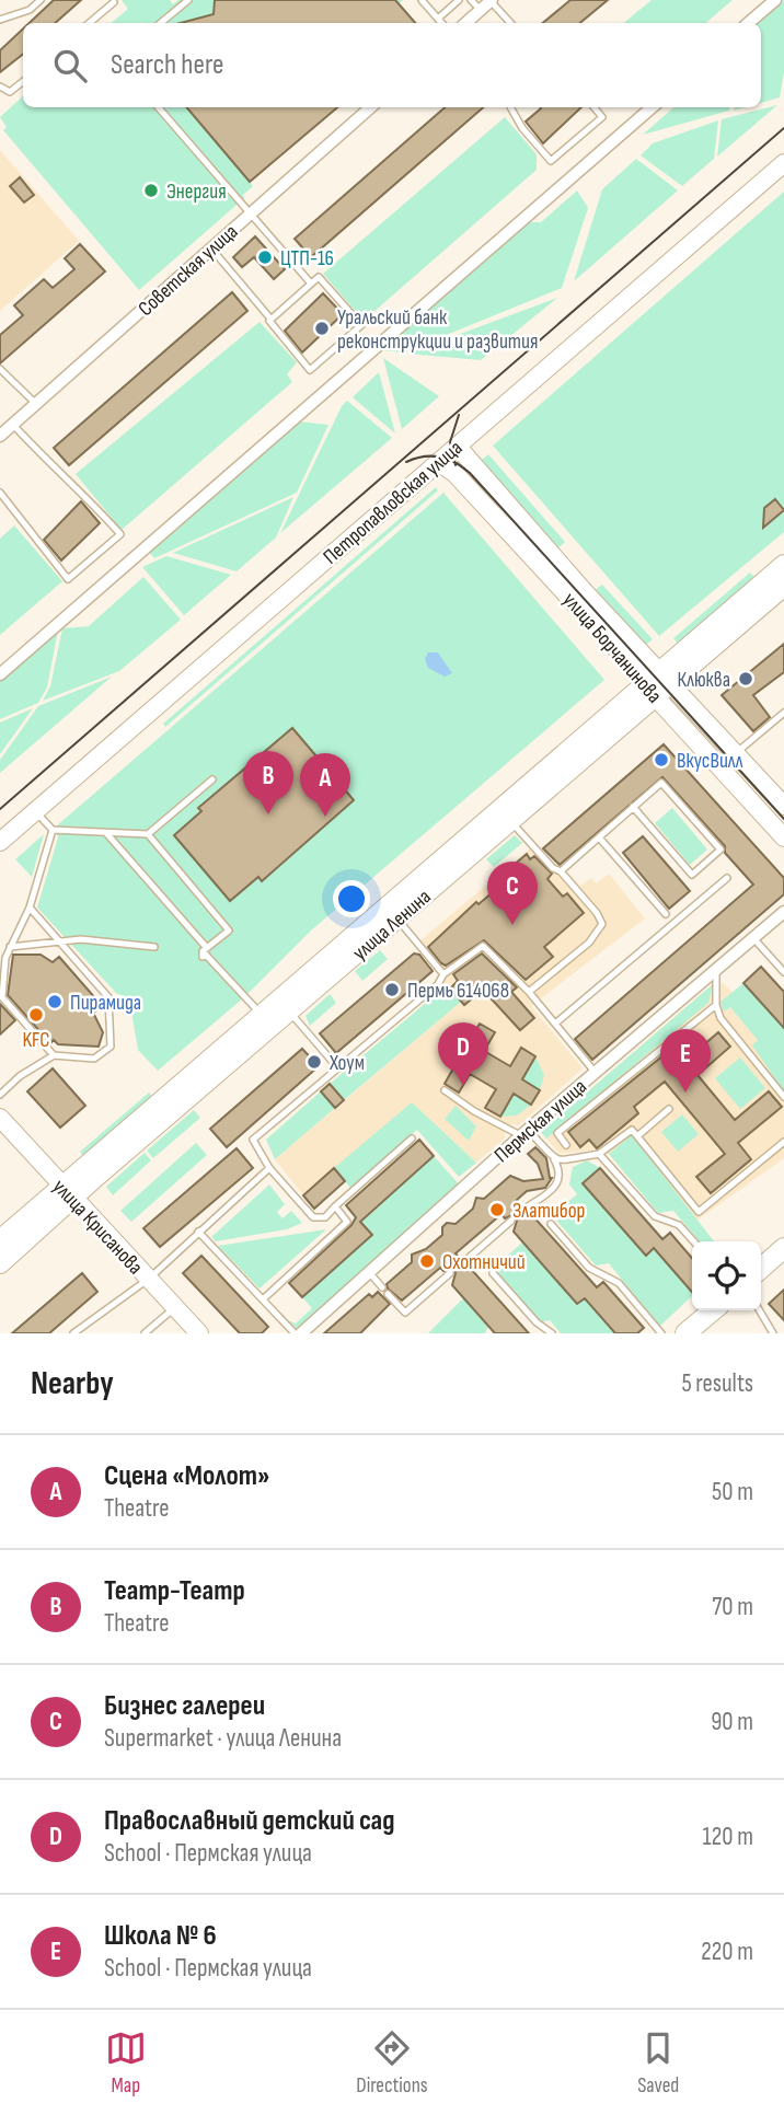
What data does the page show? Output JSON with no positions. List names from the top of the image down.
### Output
{
  "streets": {
    "main road": [
      "Петропавловская улица",
      "улица Борчанинова",
      "улица Ленина",
      "улица Крисанова"
    ],
    "street": ["Советская улица", "Пермская улица"]
  },
  "crossings": [
    ["Петропавловская улица", "улица Борчанинова"],
    ["улица Борчанинова", "улица Ленина"],
    ["улица Ленина", "улица Крисанова"]
  ],
  "places": [
    "Энергия",
    "ЦТП-16",
    "Уральский банк реконструкции и развития",
    "Клюква",
    "ВкусВилл",
    "Пермь 614068",
    "Пирамида",
    "KFC",
    "Хоум",
    "Златибор",
    "Охотничий"
  ],
  "page": {
    "search": "Search here",
    "pins": [
      "B",
      "A",
      "C",
      "D",
      "E"
    ],
    "heading": ["Nearby", "5 results"],
    "list": [
      {
        "mark": "A",
        "name": "Сцена «Молот»",
        "note": "Theatre",
        "value": "50 m"
      },
      {
        "mark": "B",
        "name": "Театр-Театр",
        "note": "Theatre",
        "value": "70 m"
      },
      {
        "mark": "C",
        "name": "Бизнес галереи",
        "note": "Supermarket · улица Ленина",
        "value": "90 m"
      },
      {
        "mark": "D",
        "name": "Православный детский сад",
        "note": "School · Пермская улица",
        "value": "120 m"
      },
      {
        "mark": "E",
        "name": "Школа № 6",
        "note": "School · Пермская улица",
        "value": "220 m"
      }
    ],
    "nav": ["Map", "Directions", "Saved"]
  }
}
